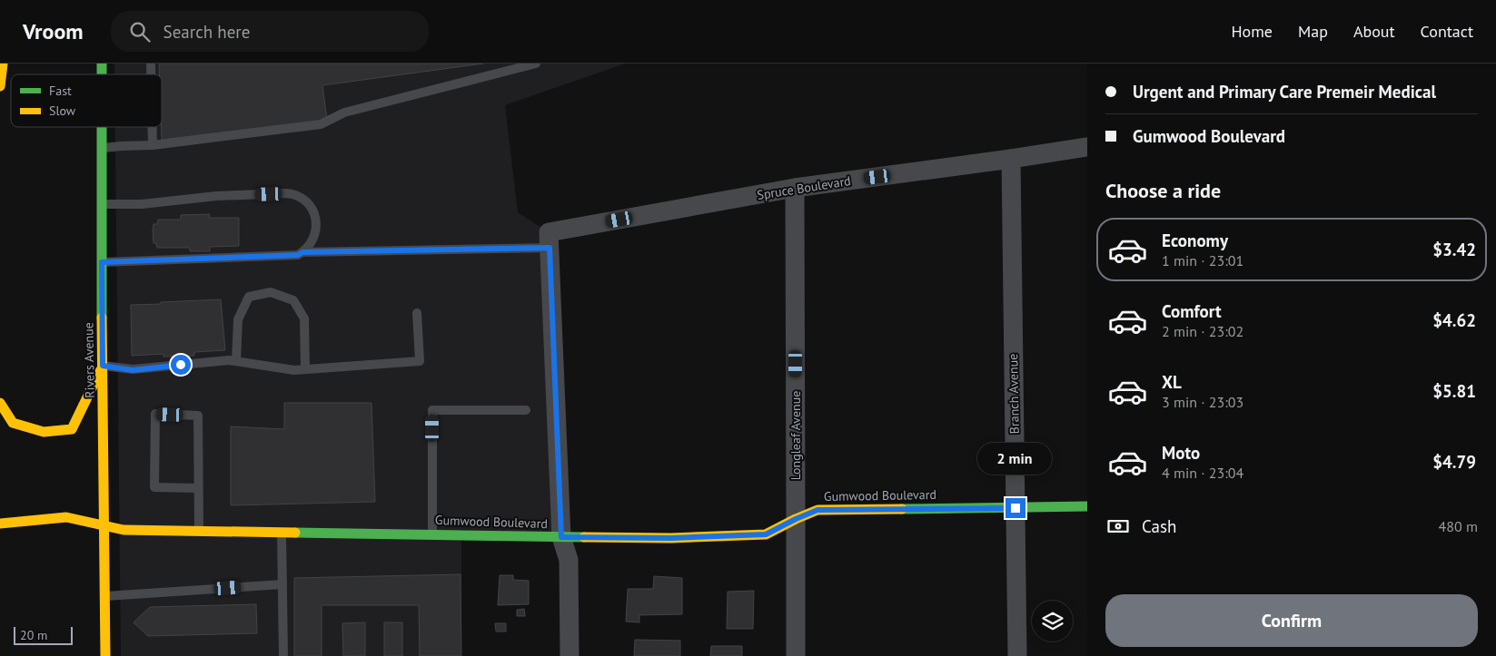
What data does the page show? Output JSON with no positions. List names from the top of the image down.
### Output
{
  "streets": {
    "street": [
      "Spruce Boulevard",
      "Rivers Avenue",
      "Branch Avenue",
      "Longleaf Avenue",
      "Gumwood Boulevard"
    ]
  },
  "crossings": [
    ["Spruce Boulevard", "Branch Avenue"],
    ["Spruce Boulevard", "Longleaf Avenue"],
    ["Rivers Avenue", "Gumwood Boulevard"],
    ["Branch Avenue", "Gumwood Boulevard"],
    ["Longleaf Avenue", "Gumwood Boulevard"]
  ],
  "legend": ["Fast", "Slow"],
  "scale_bar": "20 m",
  "page": {
    "header": "Vroom",
    "search": "Search here",
    "nav": [
      "Home",
      "Map",
      "About",
      "Contact"
    ],
    "banner": ["Urgent and Primary Care Premeir Medical", "Gumwood Boulevard"],
    "heading": "Choose a ride",
    "list": [
      {
        "name": "Economy",
        "note": "1 min · 23:01",
        "value": "$3.42"
      },
      {
        "name": "Comfort",
        "note": "2 min · 23:02",
        "value": "$4.62"
      },
      {
        "name": "XL",
        "note": "3 min · 23:03",
        "value": "$5.81"
      },
      {
        "name": "Moto",
        "note": "4 min · 23:04",
        "value": "$4.79"
      }
    ],
    "bubble": "2 min",
    "pay": ["Cash", "480 m"],
    "buttons": "Confirm",
    "scale": "20 m"
  }
}
